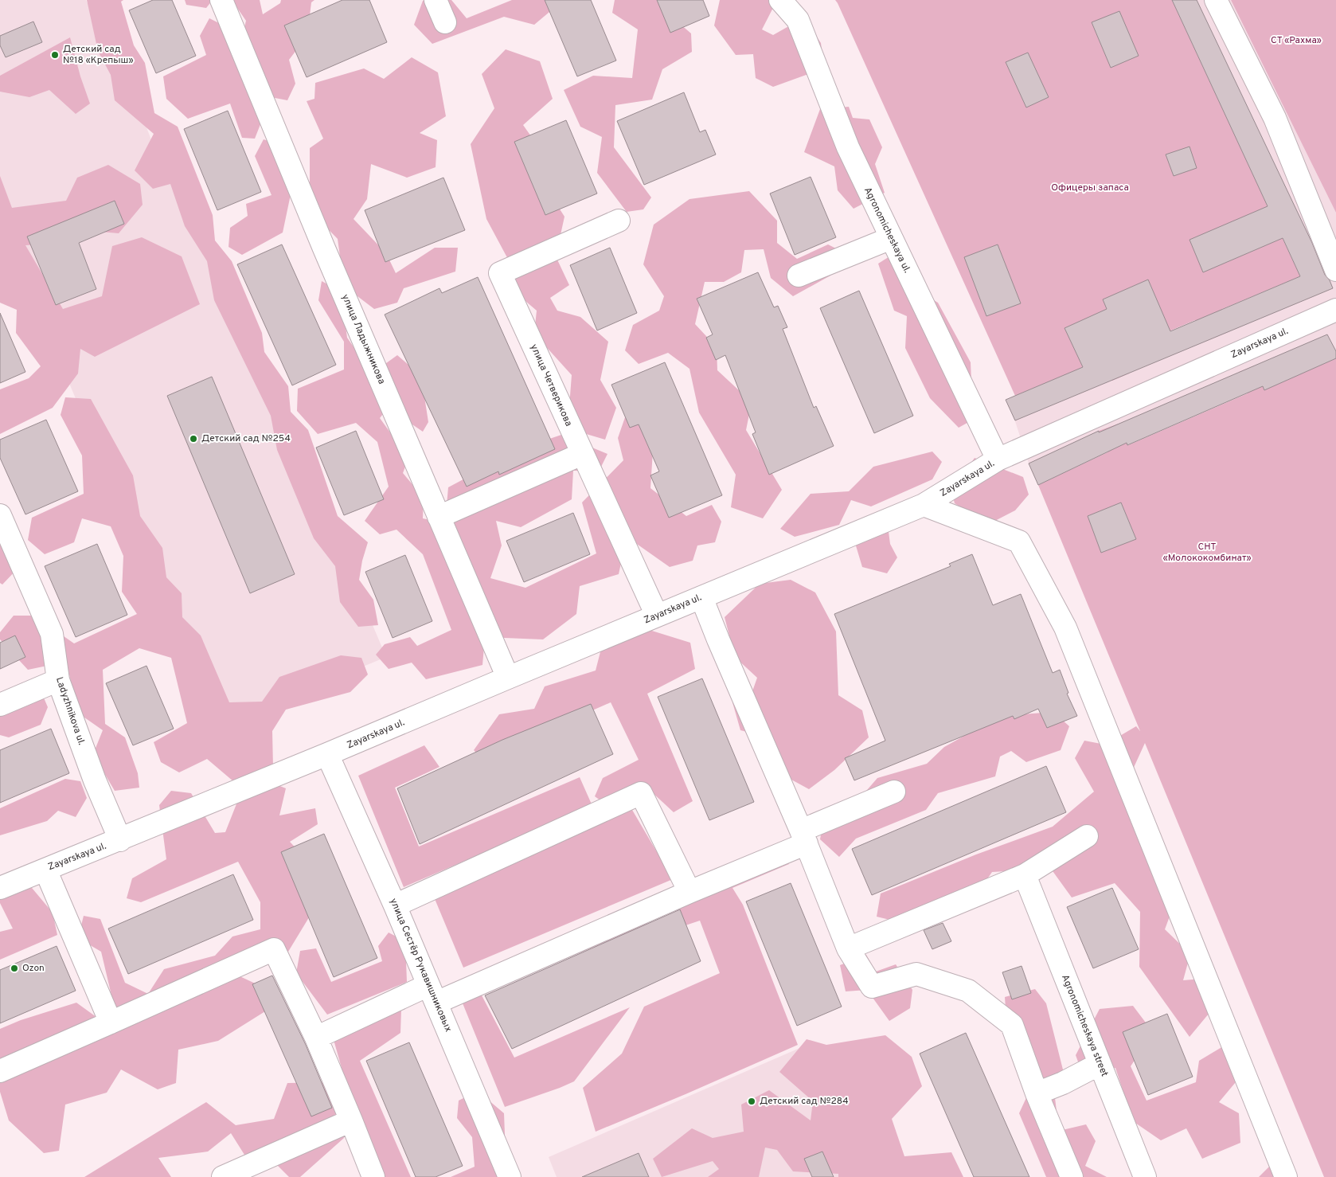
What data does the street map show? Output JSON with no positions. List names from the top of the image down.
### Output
{
  "streets": {
    "street": [
      "Agronomicheskaya ul.",
      "улица Ладыжникова",
      "Zayarskaya ul.",
      "улица Четверикова",
      "Ladyzhnikova ul.",
      "улица Сестёр Рукавишниковых",
      "Agronomicheskaya street"
    ]
  },
  "crossings": [
    ["Agronomicheskaya ul.", "Zayarskaya ul."],
    ["улица Ладыжникова", "Zayarskaya ul."],
    ["Zayarskaya ul.", "улица Четверикова"],
    ["Zayarskaya ul.", "Ladyzhnikova ul."],
    ["Zayarskaya ul.", "улица Сестёр Рукавишниковых"]
  ],
  "parks": ["СТ «Рахма»", "Офицеры запаса", "СНТ «Молококомбинат»"],
  "places": [
    "Детский сад №18 «Крепыш»",
    "Детский сад №254",
    "Ozon",
    "Детский сад №284"
  ]
}
